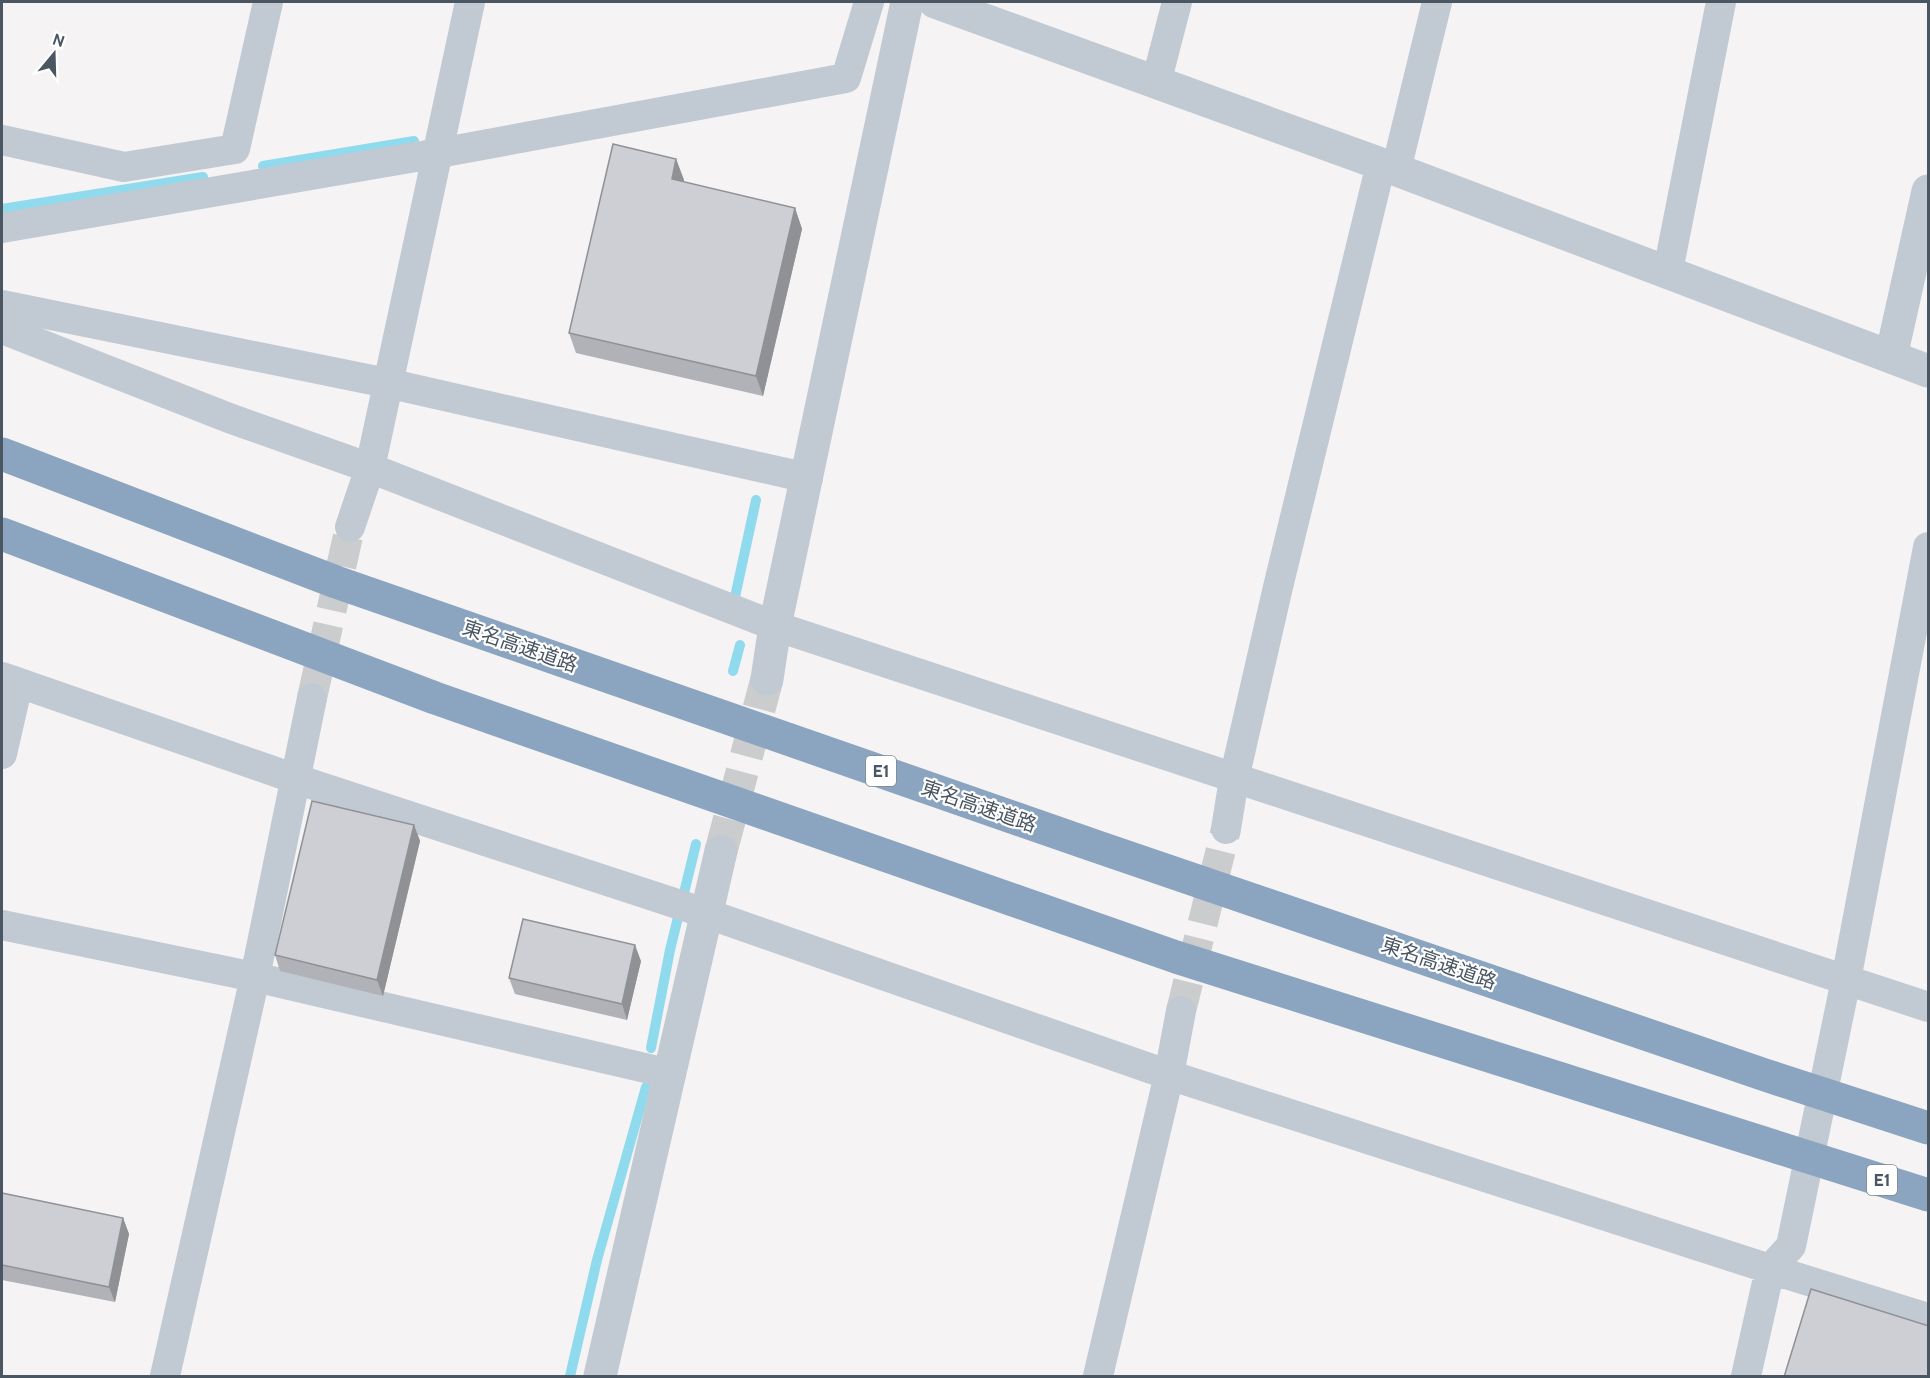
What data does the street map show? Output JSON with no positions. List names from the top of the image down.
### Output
{
  "streets": {
    "highway": ["東名高速道路", "E1"]
  },
  "north": "top"
}
